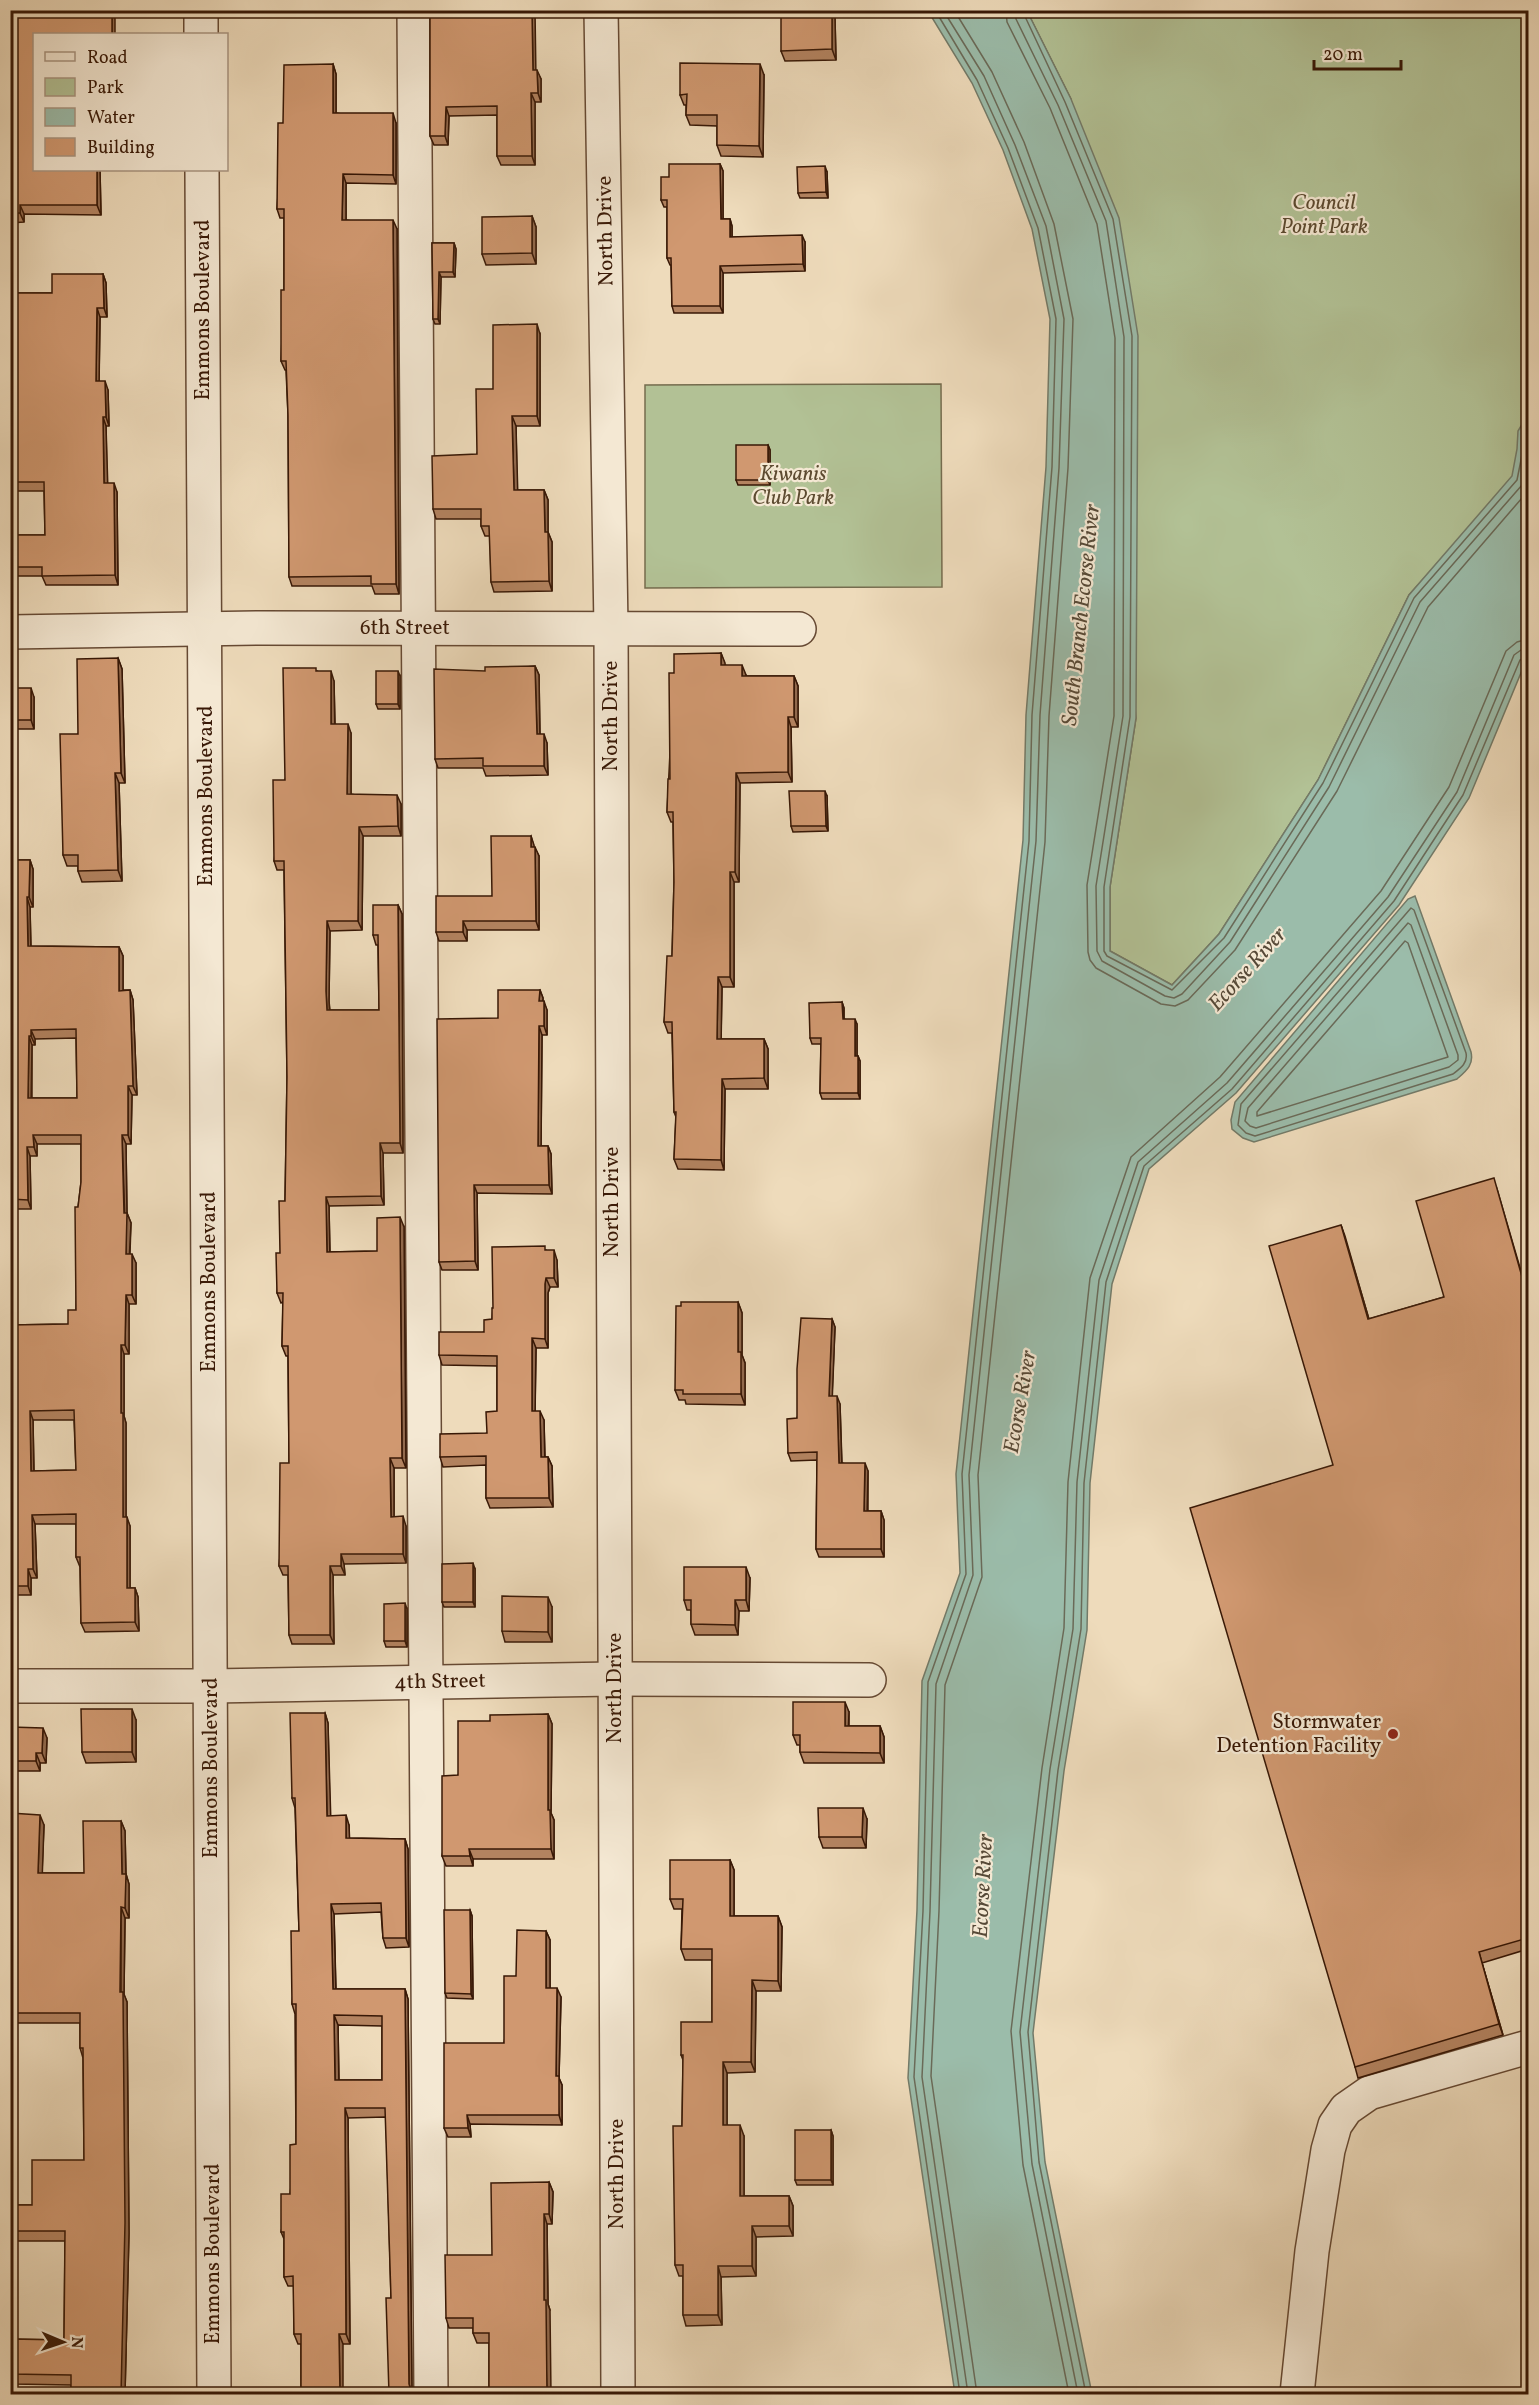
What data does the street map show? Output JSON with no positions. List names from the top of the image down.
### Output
{
  "streets": {
    "street": [
      "North Drive",
      "Emmons Boulevard",
      "6th Street",
      "4th Street"
    ]
  },
  "crossings": [
    ["North Drive", "6th Street"],
    ["North Drive", "4th Street"],
    ["Emmons Boulevard", "6th Street"],
    ["Emmons Boulevard", "4th Street"]
  ],
  "water": ["South Branch Ecorse River", "Ecorse River"],
  "parks": ["Council Point Park", "Kiwanis Club Park"],
  "places": ["Stormwater Detention Facility"],
  "legend": [
    "Road",
    "Park",
    "Water",
    "Building"
  ],
  "scale_bar": "20 m",
  "north": "right"
}
